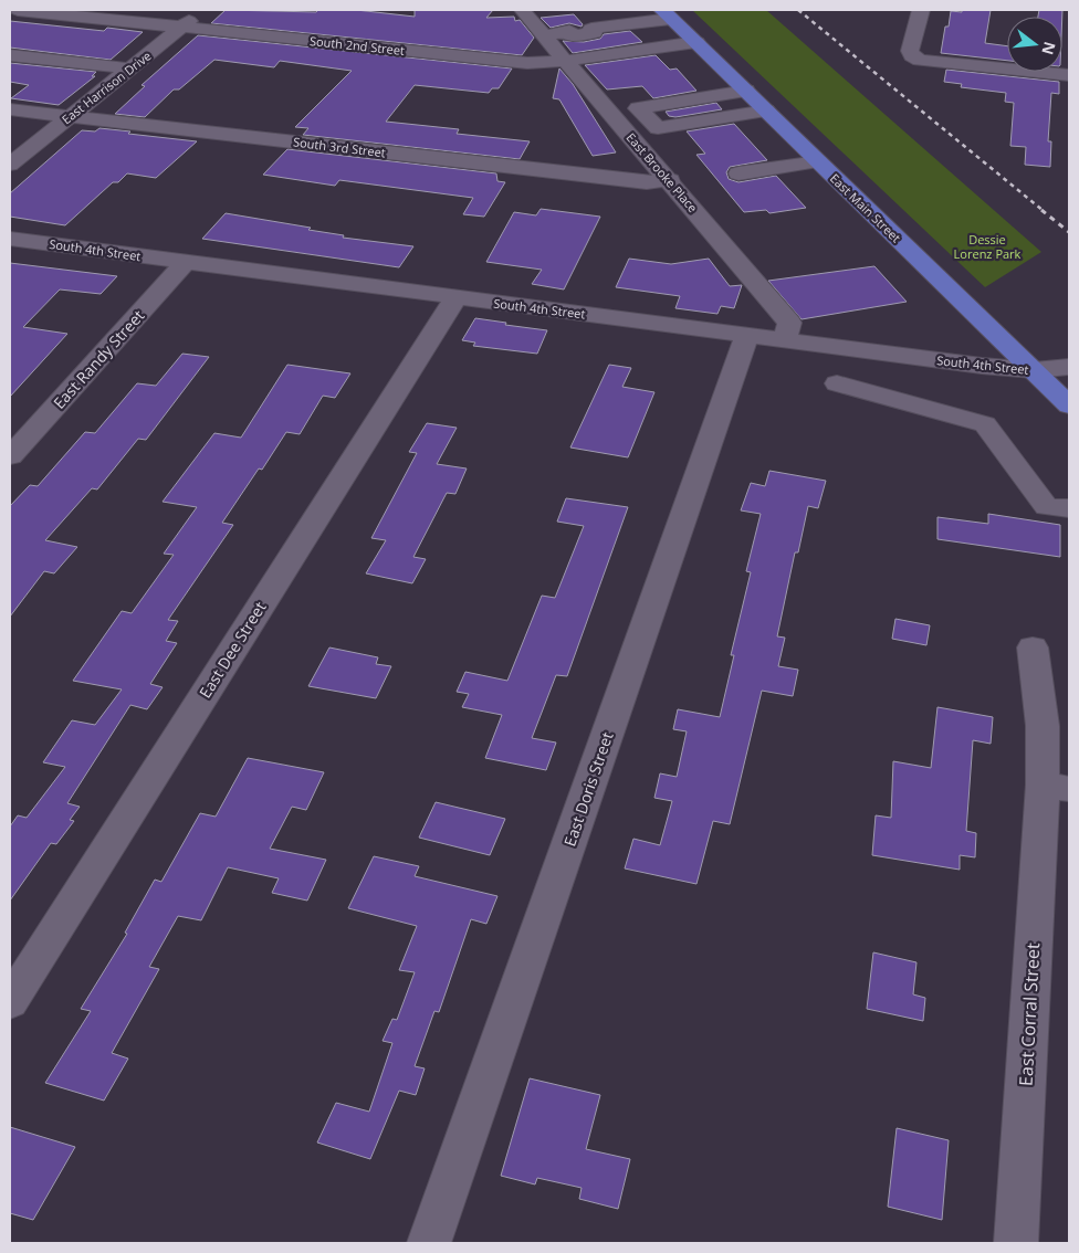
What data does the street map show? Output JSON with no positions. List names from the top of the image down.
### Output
{
  "streets": {
    "main road": ["East Main Street"],
    "street": [
      "South 2nd Street",
      "East Harrison Drive",
      "South 3rd Street",
      "East Brooke Place",
      "South 4th Street",
      "East Randy Street",
      "East Dee Street",
      "East Doris Street",
      "East Corral Street"
    ]
  },
  "crossings": [
    ["South 2nd Street", "East Harrison Drive"],
    ["South 2nd Street", "East Brooke Place"],
    ["South 2nd Street", "East Main Street"],
    ["East Harrison Drive", "South 3rd Street"],
    ["South 3rd Street", "East Brooke Place"],
    ["East Brooke Place", "South 4th Street"],
    ["East Main Street", "South 4th Street"],
    ["South 4th Street", "East Randy Street"],
    ["South 4th Street", "East Dee Street"],
    ["South 4th Street", "East Doris Street"]
  ],
  "parks": ["Dessie Lorenz Park"],
  "north": "right"
}
